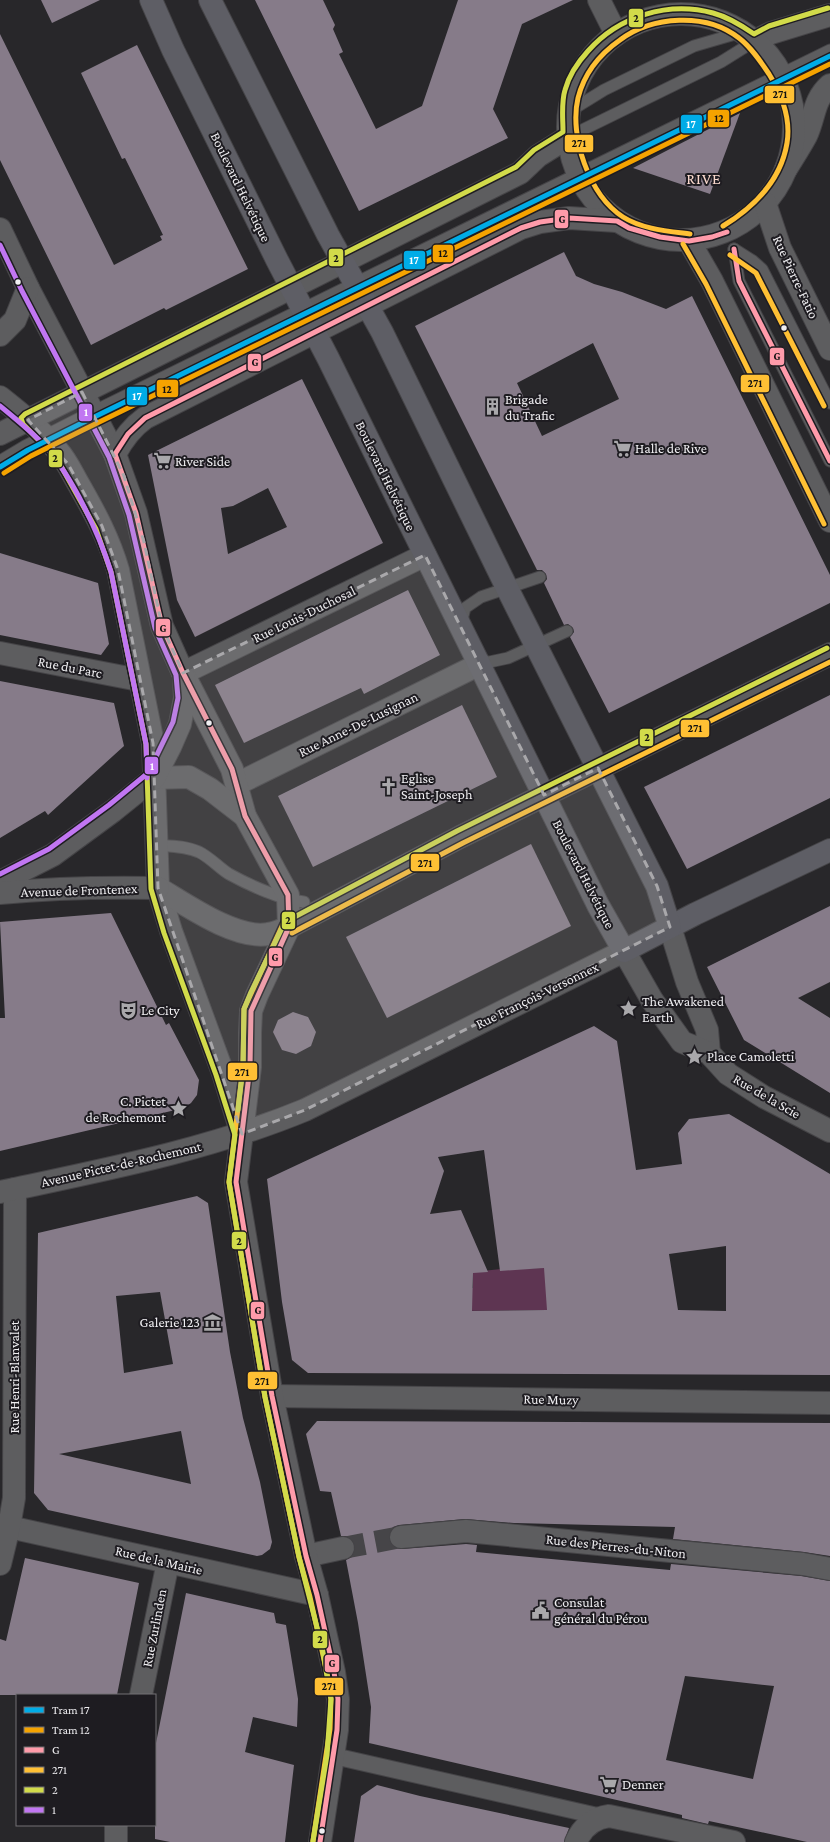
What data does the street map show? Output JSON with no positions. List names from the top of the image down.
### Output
{
  "streets": {
    "main road": ["Boulevard Helvétique", "Rue François-Versonnex"],
    "street": [
      "Rue Pierre-Fatio",
      "Rue Louis-Duchosal",
      "Rue du Parc",
      "Rue Anne-De-Lusignan",
      "Avenue de Frontenex",
      "Rue de la Scie",
      "Avenue Pictet-de-Rochemont",
      "Rue Henri-Blanvalet",
      "Rue Muzy",
      "Rue des Pierres-du-Niton",
      "Rue de la Mairie",
      "Rue Zurlinden"
    ]
  },
  "crossings": [
    ["Boulevard Helvétique", "Rue Louis-Duchosal"],
    ["Boulevard Helvétique", "Rue Anne-De-Lusignan"],
    ["Boulevard Helvétique", "Rue François-Versonnex"],
    ["Rue François-Versonnex", "Avenue Pictet-de-Rochemont"],
    ["Avenue Pictet-de-Rochemont", "Rue Henri-Blanvalet"],
    ["Rue Henri-Blanvalet", "Rue de la Mairie"],
    ["Rue de la Mairie", "Rue Zurlinden"]
  ],
  "districts": ["RIVE"],
  "places": {
    "building": ["Brigade du Trafic"],
    "supermarket": ["Halle de Rive", "River Side", "Denner"],
    "church": ["Eglise Saint-Joseph"],
    "place": ["The Awakened Earth", "Place Camoletti", "C. Pictet de Rochemont"],
    "theatre": ["Le City"],
    "museum": ["Galerie 123"],
    "public building": ["Consulat général du Pérou"]
  },
  "lines": [
    "transit line 2",
    "transit line 271",
    "tram line 17",
    "tram line 12",
    "transit line G",
    "transit line 1"
  ],
  "legend": [
    "Tram 17",
    "Tram 12",
    "G",
    "271",
    "2",
    "1"
  ]
}
